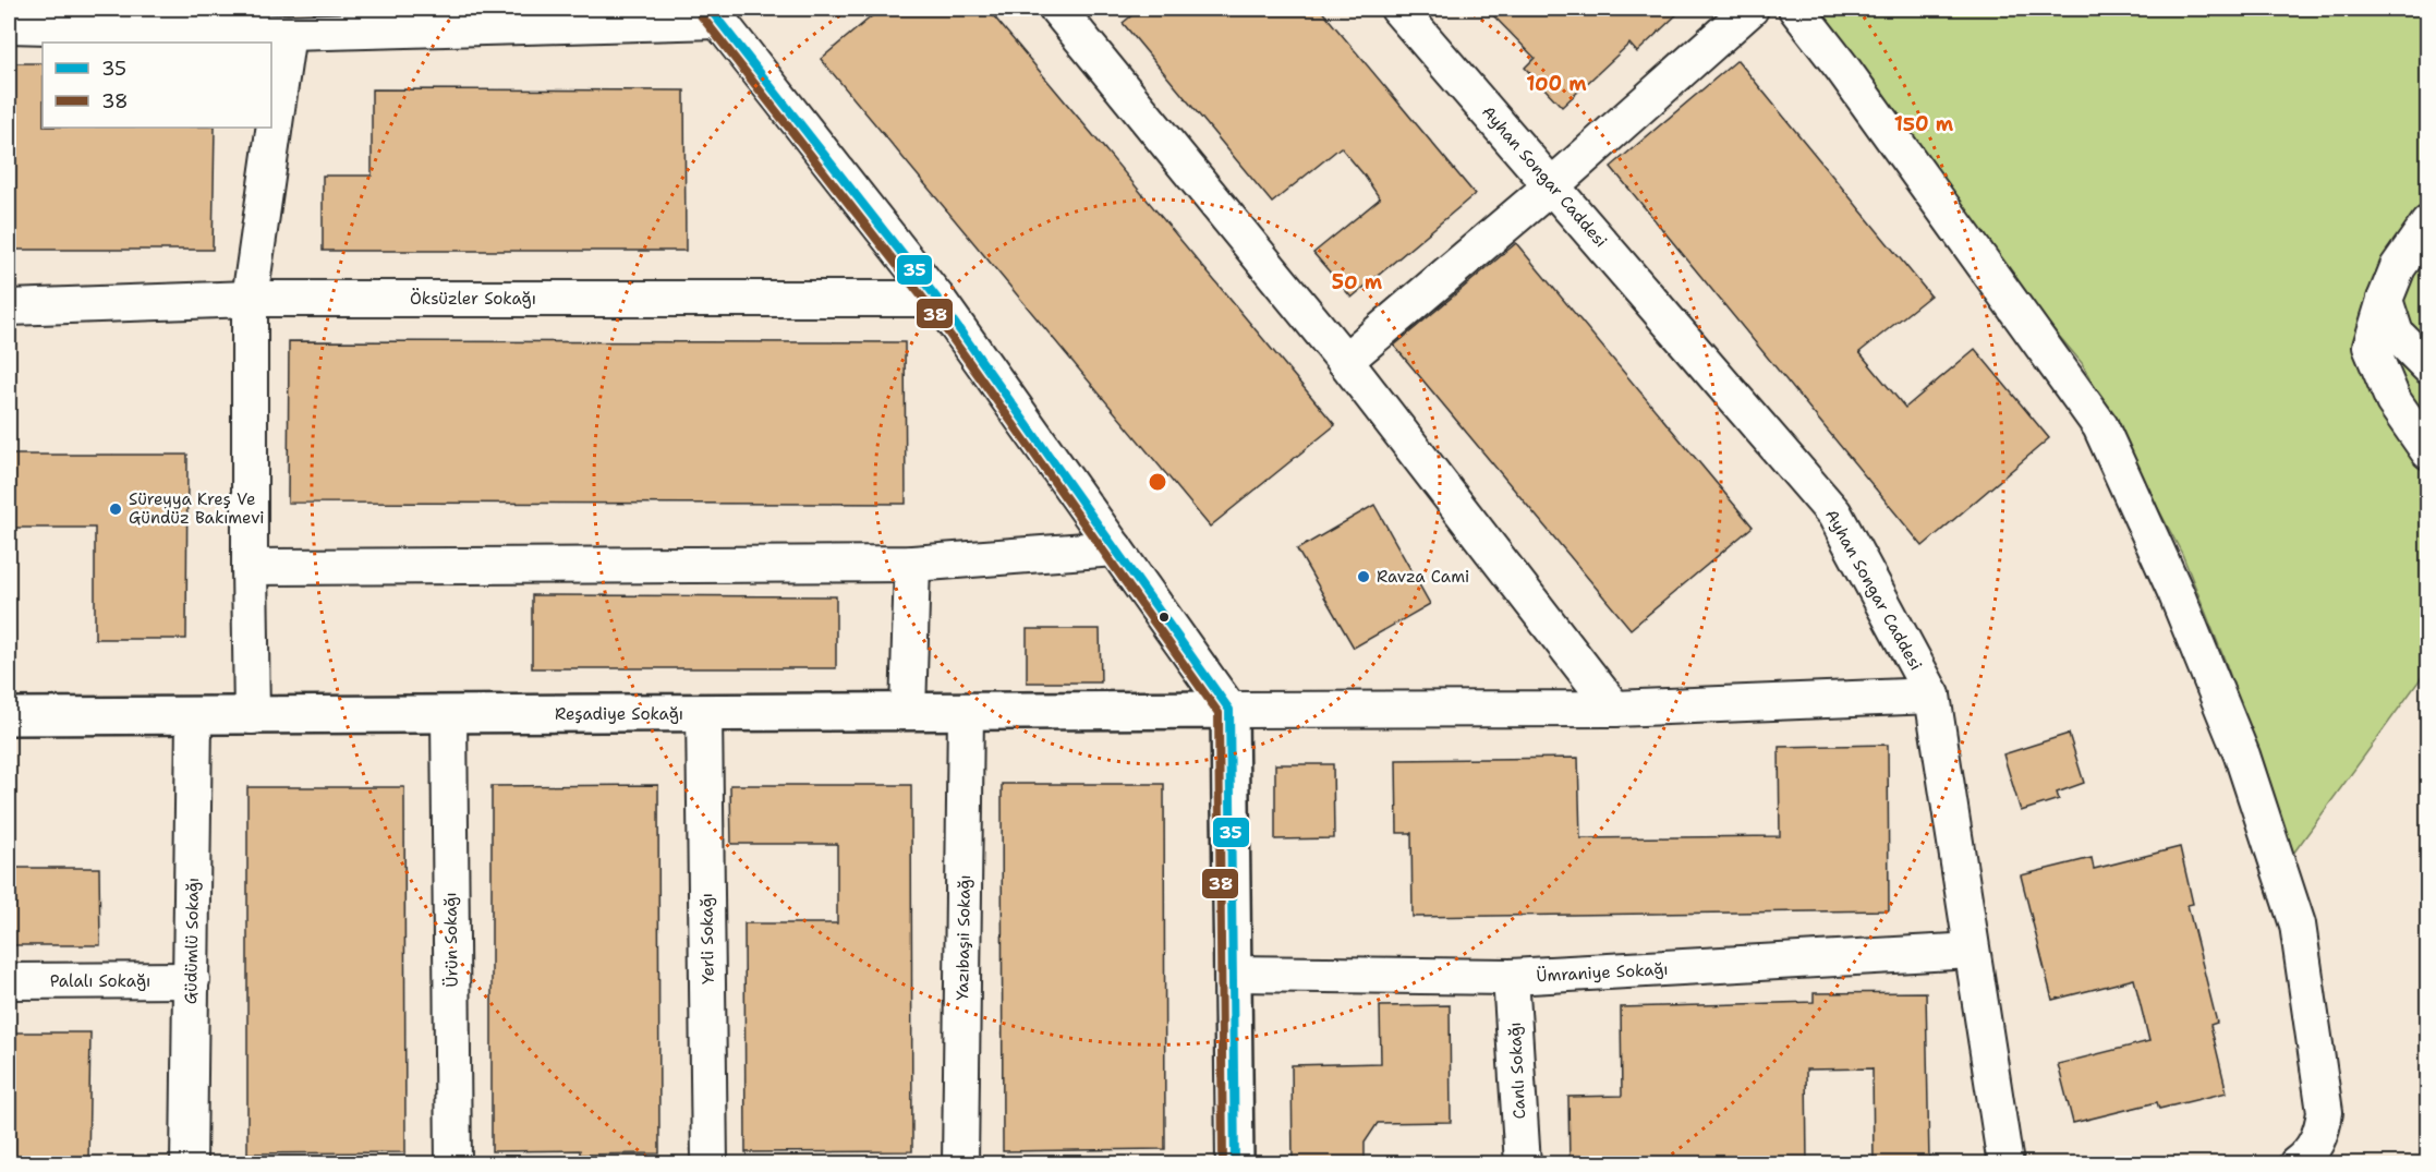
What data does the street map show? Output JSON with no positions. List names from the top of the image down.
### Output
{
  "streets": {
    "street": [
      "Ayhan Songar Caddesi",
      "Öksüzler Sokağı",
      "Reşadiye Sokağı",
      "Yazıbaşıi Sokağı",
      "Yerli Sokağı",
      "Ürün Sokağı",
      "Güdümlü Sokağı",
      "Ümraniye Sokağı",
      "Palalı Sokağı",
      "Canlı Sokağı"
    ]
  },
  "crossings": [
    ["Ayhan Songar Caddesi", "Ümraniye Sokağı"],
    ["Reşadiye Sokağı", "Yazıbaşıi Sokağı"],
    ["Reşadiye Sokağı", "Yerli Sokağı"],
    ["Reşadiye Sokağı", "Ürün Sokağı"],
    ["Reşadiye Sokağı", "Güdümlü Sokağı"],
    ["Güdümlü Sokağı", "Palalı Sokağı"],
    ["Ümraniye Sokağı", "Canlı Sokağı"]
  ],
  "places": ["Süreyya Kreş Ve Gündüz Bakımevi", "Ravza Cami"],
  "lines": ["transit line 35", "transit line 38"],
  "legend": ["35", "38"],
  "rings": ["100 m", "150 m", "50 m"]
}
